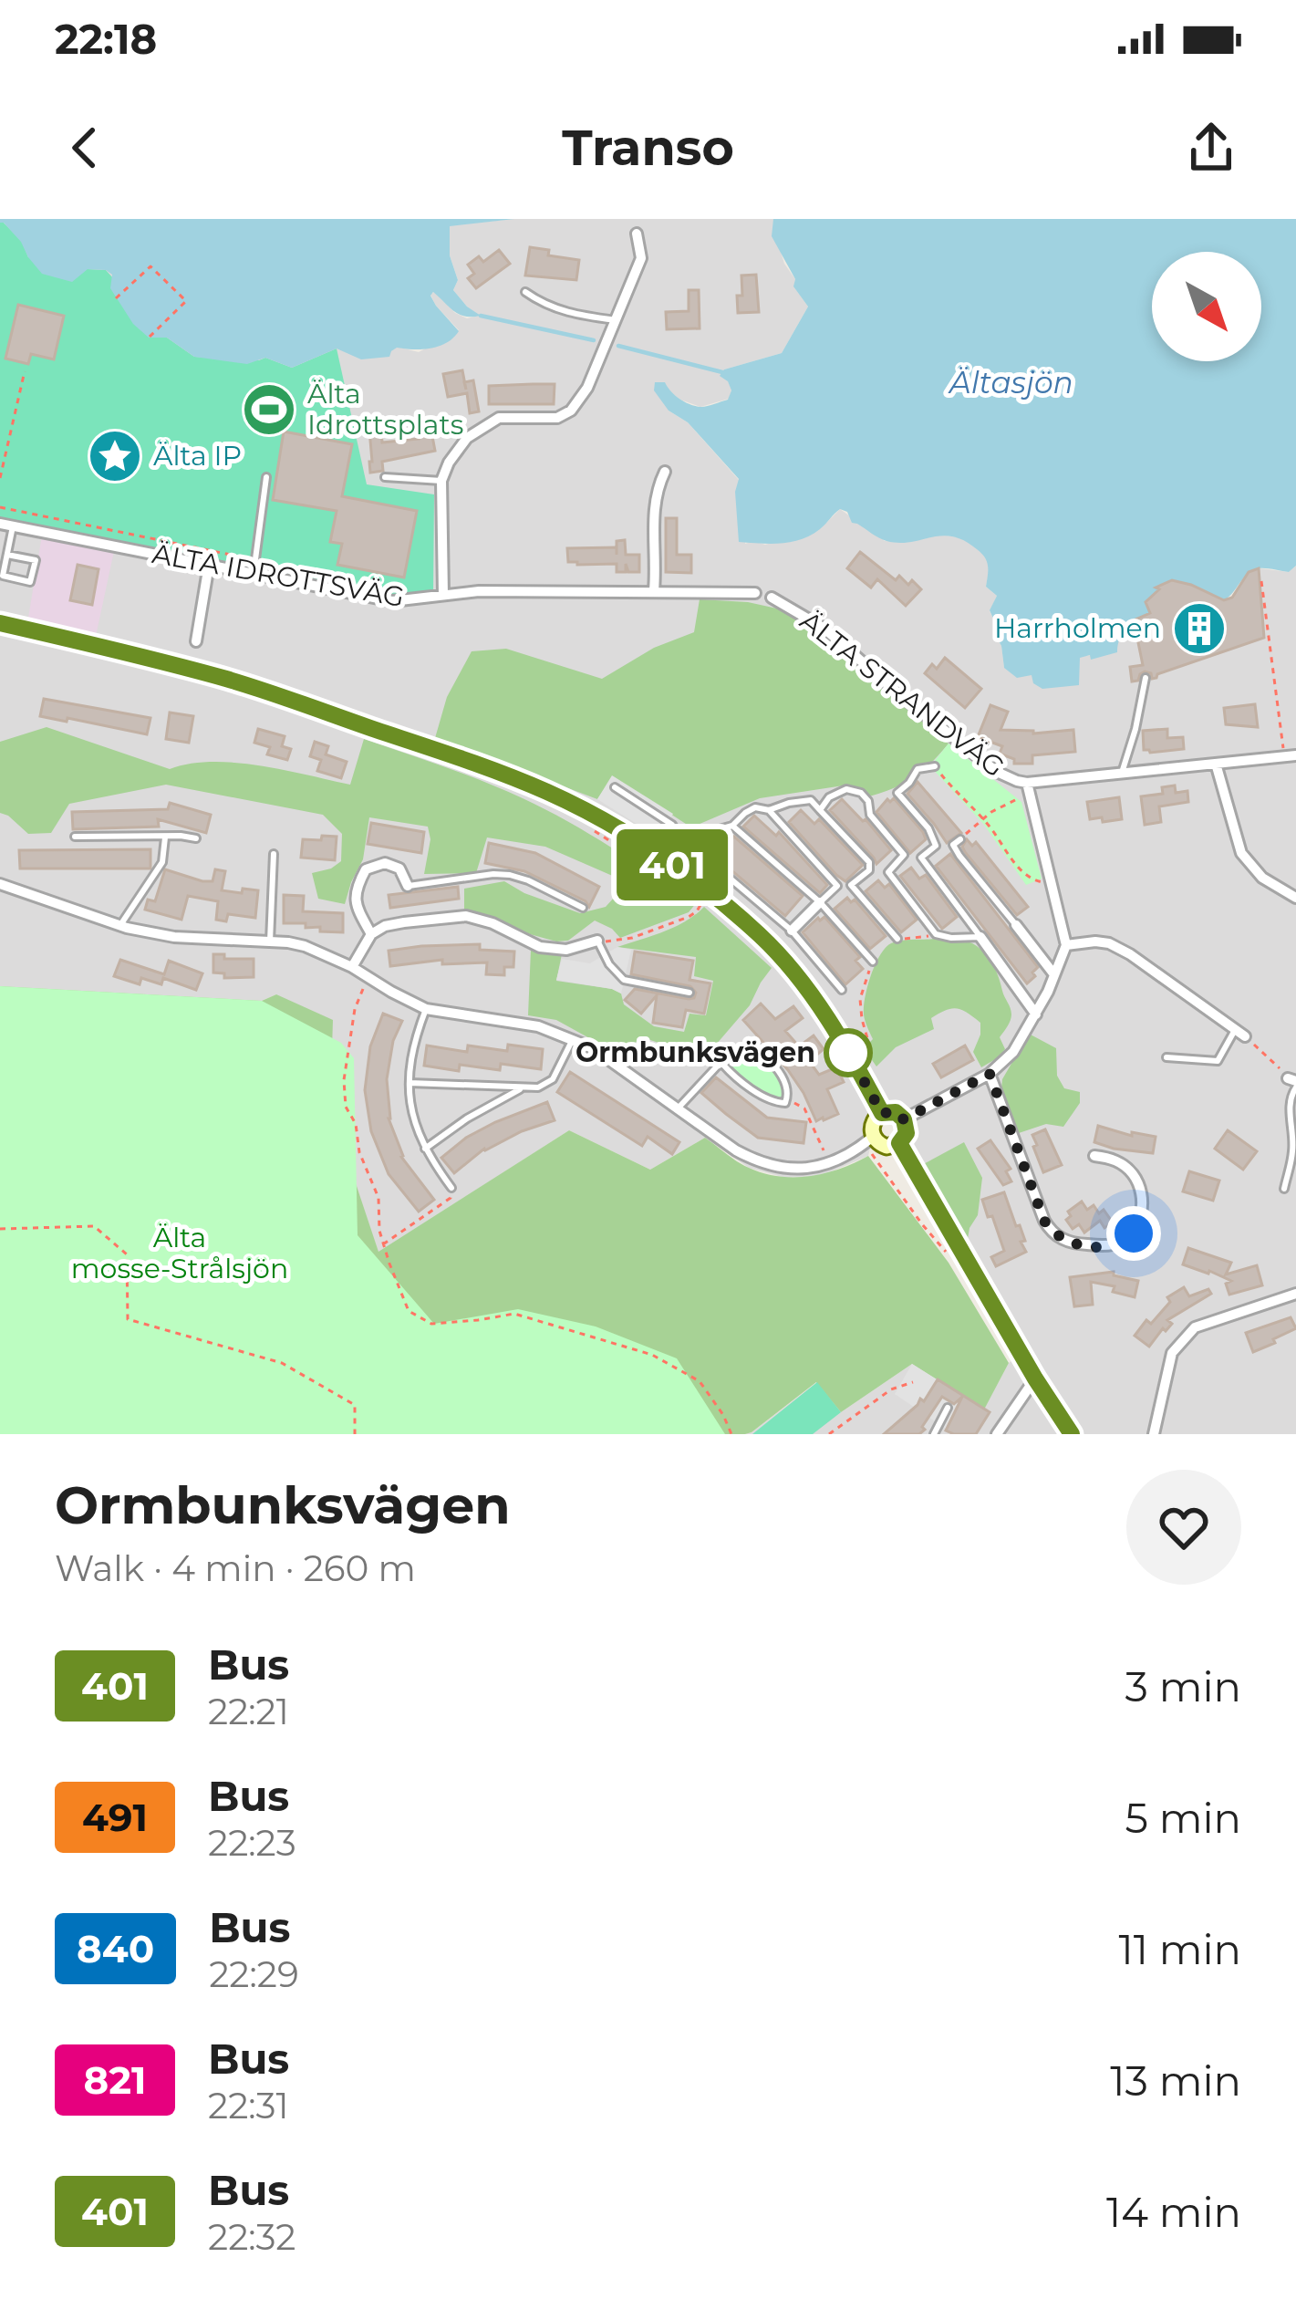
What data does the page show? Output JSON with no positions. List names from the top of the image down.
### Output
{
  "streets": {
    "street": ["ÄLTA IDROTTSVÄG", "ÄLTA STRANDVÄG"]
  },
  "water": ["Ältasjön"],
  "parks": ["Älta mosse-Strålsjön"],
  "places": {
    "sports": ["Älta Idrottsplats"],
    "place": ["Älta IP"],
    "building": ["Harrholmen"],
    "other": ["Ormbunksvägen"]
  },
  "lines": ["bus line 401"],
  "north": "bottom right",
  "page": {
    "status": "22:18",
    "header": "Transo",
    "on_map": "401",
    "heading": ["Ormbunksvägen", "Walk · 4 min · 260 m"],
    "list": [
      {
        "mark": "401",
        "name": "Bus",
        "note": "22:21",
        "value": "3 min"
      },
      {
        "mark": "491",
        "name": "Bus",
        "note": "22:23",
        "value": "5 min"
      },
      {
        "mark": "840",
        "name": "Bus",
        "note": "22:29",
        "value": "11 min"
      },
      {
        "mark": "821",
        "name": "Bus",
        "note": "22:31",
        "value": "13 min"
      },
      {
        "mark": "401",
        "name": "Bus",
        "note": "22:32",
        "value": "14 min"
      }
    ]
  }
}
